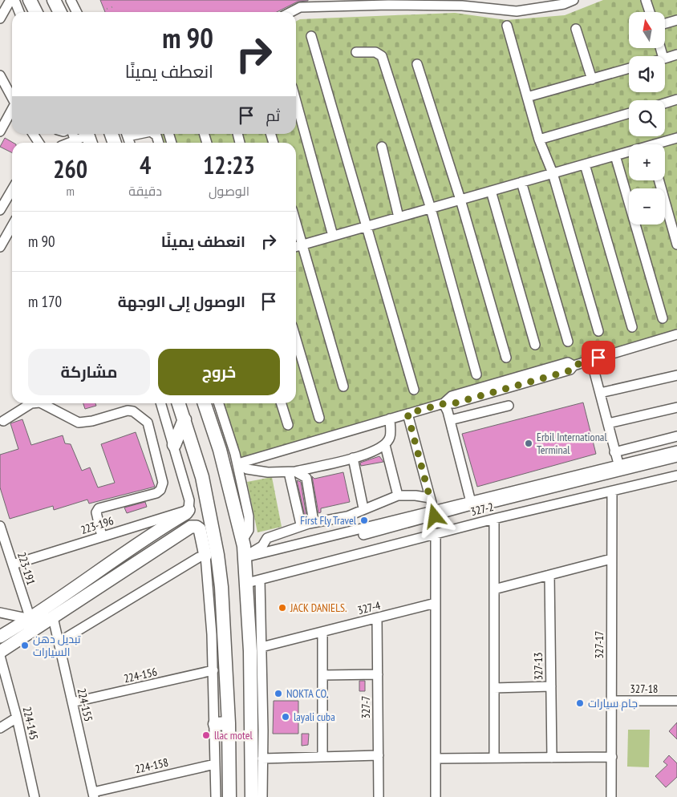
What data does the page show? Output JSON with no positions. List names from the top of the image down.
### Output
{
  "streets": {
    "street": [
      "327-2",
      "223-196",
      "223-191",
      "327-4",
      "327-17",
      "327-13",
      "224-156",
      "327-18",
      "224-155",
      "327-7",
      "224-145",
      "224-158"
    ]
  },
  "crossings": [
    ["327-2", "327-17"],
    ["223-196", "223-191"],
    ["327-4", "327-7"],
    ["327-17", "327-18"],
    ["224-156", "224-155"],
    ["224-155", "224-158"]
  ],
  "places": [
    "Erbil International Terminal",
    "First Fly Travel",
    "JACK DANIELS.",
    "تبديل دهن السيارات",
    "NOKTA CO.",
    "جام سيارات",
    "layali cuba",
    "llac motel"
  ],
  "north": "top",
  "page": {
    "map_buttons": ["+", "−"],
    "turn": ["90 m", "انعطف يمينًا"],
    "then": "ثم",
    "eta": [
      "12:23",
      "الوصول",
      "4",
      "دقيقة",
      "260",
      "m"
    ],
    "list": [
      {
        "name": "انعطف يمينًا",
        "value": "90 m"
      },
      {
        "name": "الوصول إلى الوجهة",
        "value": "170 m"
      }
    ],
    "buttons": ["خروج", "مشاركة"]
  }
}
